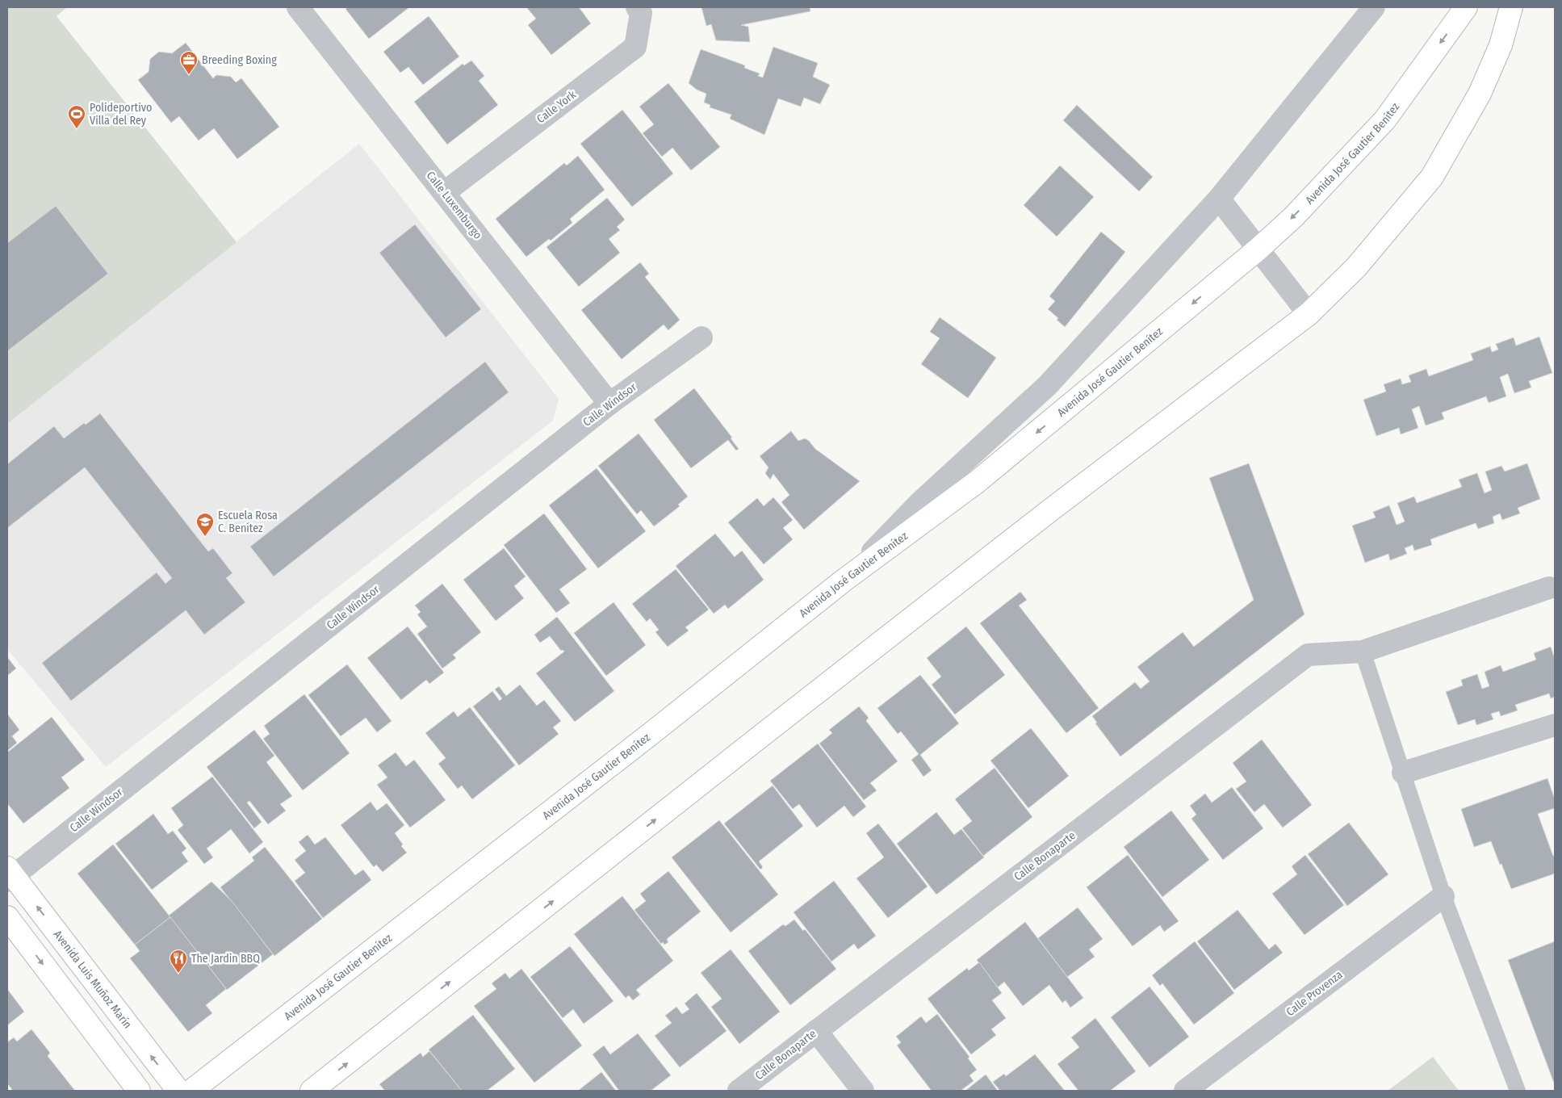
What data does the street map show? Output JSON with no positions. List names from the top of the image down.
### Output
{
  "streets": {
    "main road": ["Avenida José Gautier Benítez", "Avenida Luis Muñoz Marín"],
    "street": [
      "Calle York",
      "Calle Luxemburgo",
      "Calle Windsor",
      "Calle Bonaparte",
      "Calle Provenza"
    ]
  },
  "crossings": [
    ["Calle York", "Calle Luxemburgo"],
    ["Calle Luxemburgo", "Calle Windsor"],
    ["Calle Windsor", "Avenida Luis Muñoz Marín"]
  ],
  "places": {
    "office": ["Breeding Boxing"],
    "sports": ["Polideportivo Villa del Rey"],
    "school or university": ["Escuela Rosa C. Benítez"],
    "restaurant": ["The Jardin BBQ"]
  }
}
